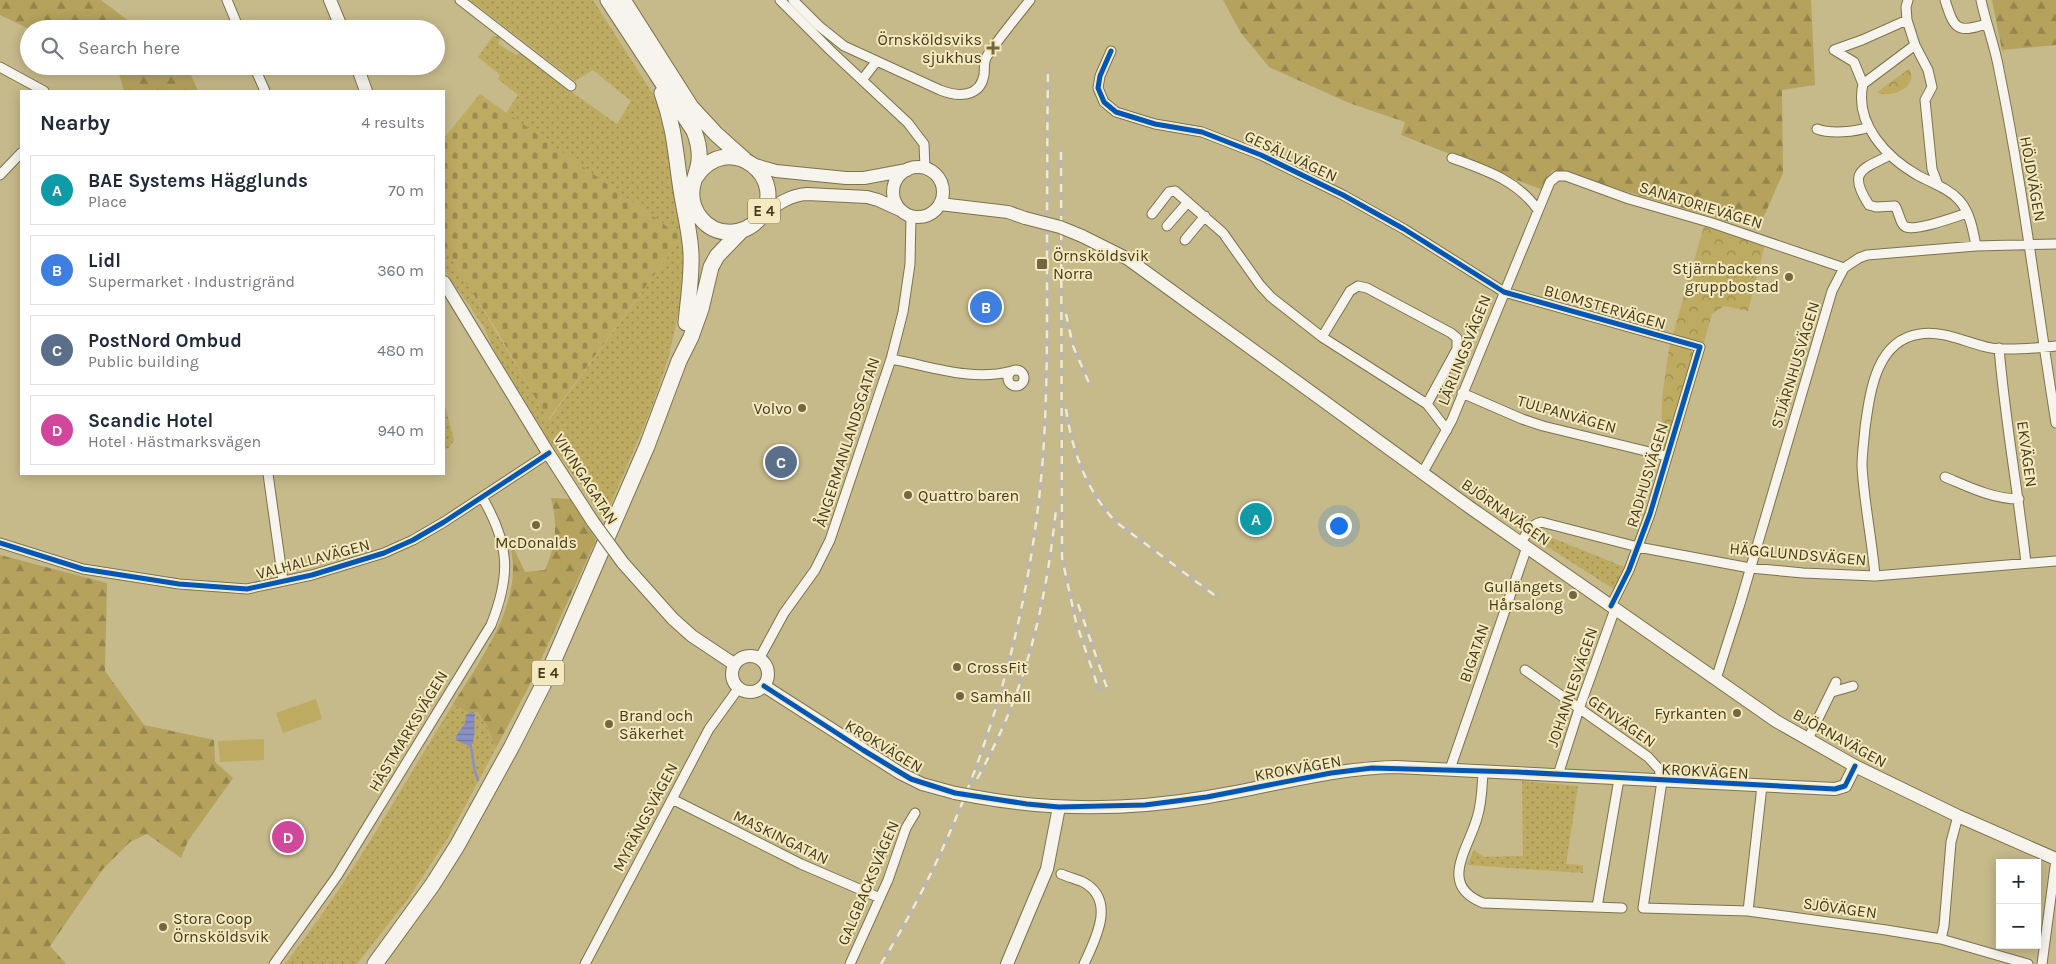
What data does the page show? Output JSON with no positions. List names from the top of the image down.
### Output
{
  "streets": {
    "highway": ["E 4"],
    "street": [
      "GESÄLLVÄGEN",
      "HÖJDVÄGEN",
      "SANATORIEVÄGEN",
      "BLOMSTERVÄGEN",
      "LÄRLINGSVÄGEN",
      "STJÄRNHUSVÄGEN",
      "TULPANVÄGEN",
      "ÅNGERMANLANDSGATAN",
      "EKVÄGEN",
      "RADHUSVÄGEN",
      "VIKINGAGATAN",
      "BJÖRNAVÄGEN",
      "HÄGGLUNDSVÄGEN",
      "VALHALLAVÄGEN",
      "BIGATAN",
      "JOHANNESVÄGEN",
      "GENVÄGEN",
      "HÄSTMARKSVÄGEN",
      "KROKVÄGEN",
      "MYRÄNGSVÄGEN",
      "MASKINGATAN",
      "GALGBACKSVÄGEN",
      "SJÖVÄGEN"
    ]
  },
  "crossings": [
    ["GESÄLLVÄGEN", "BLOMSTERVÄGEN"],
    ["GESÄLLVÄGEN", "LÄRLINGSVÄGEN"],
    ["SANATORIEVÄGEN", "LÄRLINGSVÄGEN"],
    ["SANATORIEVÄGEN", "STJÄRNHUSVÄGEN"],
    ["BLOMSTERVÄGEN", "LÄRLINGSVÄGEN"],
    ["BLOMSTERVÄGEN", "RADHUSVÄGEN"],
    ["LÄRLINGSVÄGEN", "TULPANVÄGEN"],
    ["LÄRLINGSVÄGEN", "BJÖRNAVÄGEN"],
    ["STJÄRNHUSVÄGEN", "BJÖRNAVÄGEN"],
    ["STJÄRNHUSVÄGEN", "HÄGGLUNDSVÄGEN"],
    ["TULPANVÄGEN", "RADHUSVÄGEN"],
    ["ÅNGERMANLANDSGATAN", "VIKINGAGATAN"],
    ["ÅNGERMANLANDSGATAN", "BJÖRNAVÄGEN"],
    ["ÅNGERMANLANDSGATAN", "KROKVÄGEN"],
    ["ÅNGERMANLANDSGATAN", "MYRÄNGSVÄGEN"],
    ["EKVÄGEN", "HÄGGLUNDSVÄGEN"],
    ["RADHUSVÄGEN", "BJÖRNAVÄGEN"],
    ["RADHUSVÄGEN", "HÄGGLUNDSVÄGEN"],
    ["RADHUSVÄGEN", "JOHANNESVÄGEN"],
    ["VIKINGAGATAN", "VALHALLAVÄGEN"],
    ["VIKINGAGATAN", "KROKVÄGEN"],
    ["VIKINGAGATAN", "MYRÄNGSVÄGEN"],
    ["BJÖRNAVÄGEN", "HÄGGLUNDSVÄGEN"],
    ["BJÖRNAVÄGEN", "BIGATAN"],
    ["BJÖRNAVÄGEN", "JOHANNESVÄGEN"],
    ["BJÖRNAVÄGEN", "KROKVÄGEN"],
    ["HÄGGLUNDSVÄGEN", "BIGATAN"],
    ["VALHALLAVÄGEN", "HÄSTMARKSVÄGEN"],
    ["BIGATAN", "KROKVÄGEN"],
    ["JOHANNESVÄGEN", "GENVÄGEN"],
    ["JOHANNESVÄGEN", "KROKVÄGEN"],
    ["GENVÄGEN", "KROKVÄGEN"],
    ["GENVÄGEN", "SJÖVÄGEN"],
    ["KROKVÄGEN", "MYRÄNGSVÄGEN"],
    ["KROKVÄGEN", "SJÖVÄGEN"],
    ["MYRÄNGSVÄGEN", "MASKINGATAN"],
    ["MASKINGATAN", "GALGBACKSVÄGEN"]
  ],
  "places": {
    "health": ["Örnsköldsviks sjukhus"],
    "transit": ["Örnsköldsvik Norra"],
    "other": [
      "Stjärnbackens gruppbostad",
      "Volvo",
      "Quattro baren",
      "McDonalds",
      "Gullängets Hårsalong",
      "CrossFit",
      "Samhall",
      "Fyrkanten",
      "Brand och Säkerhet",
      "Stora Coop Örnsköldsvik"
    ]
  },
  "page": {
    "search": "Search here",
    "heading": ["Nearby", "4 results"],
    "list": [
      {
        "mark": "A",
        "name": "BAE Systems Hägglunds",
        "note": "Place",
        "value": "70 m"
      },
      {
        "mark": "B",
        "name": "Lidl",
        "note": "Supermarket · Industrigränd",
        "value": "360 m"
      },
      {
        "mark": "C",
        "name": "PostNord Ombud",
        "note": "Public building",
        "value": "480 m"
      },
      {
        "mark": "D",
        "name": "Scandic Hotel",
        "note": "Hotel · Hästmarksvägen",
        "value": "940 m"
      }
    ],
    "pins": [
      "B",
      "C",
      "A",
      "D"
    ],
    "map_buttons": ["+", "−"]
  }
}
